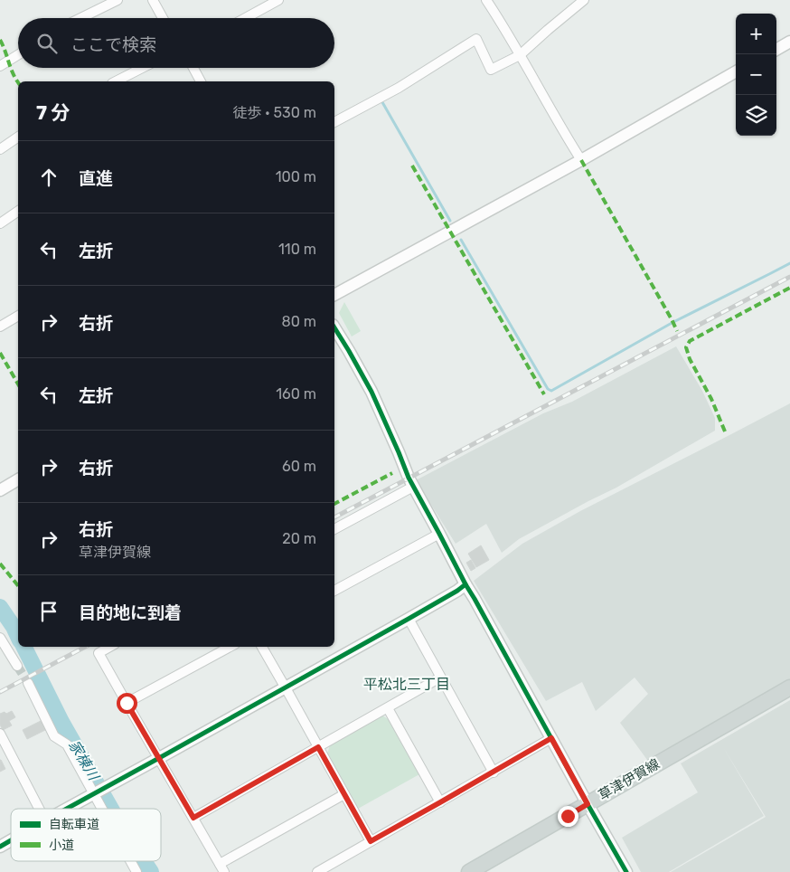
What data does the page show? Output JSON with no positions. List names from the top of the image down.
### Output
{
  "streets": {
    "main road": ["草津伊賀線"]
  },
  "districts": ["平松北三丁目"],
  "water": ["家棟川"],
  "legend": ["自転車道", "小道"],
  "page": {
    "map_buttons": ["+", "−"],
    "search": "ここで検索",
    "heading": ["7 分", "徒歩 · 530 m"],
    "list": [
      ["直進", "100 m"],
      ["左折", "110 m"],
      ["右折", "80 m"],
      ["左折", "160 m"],
      ["右折", "60 m"],
      ["右折", "草津伊賀線", "20 m"],
      "目的地に到着"
    ]
  }
}
